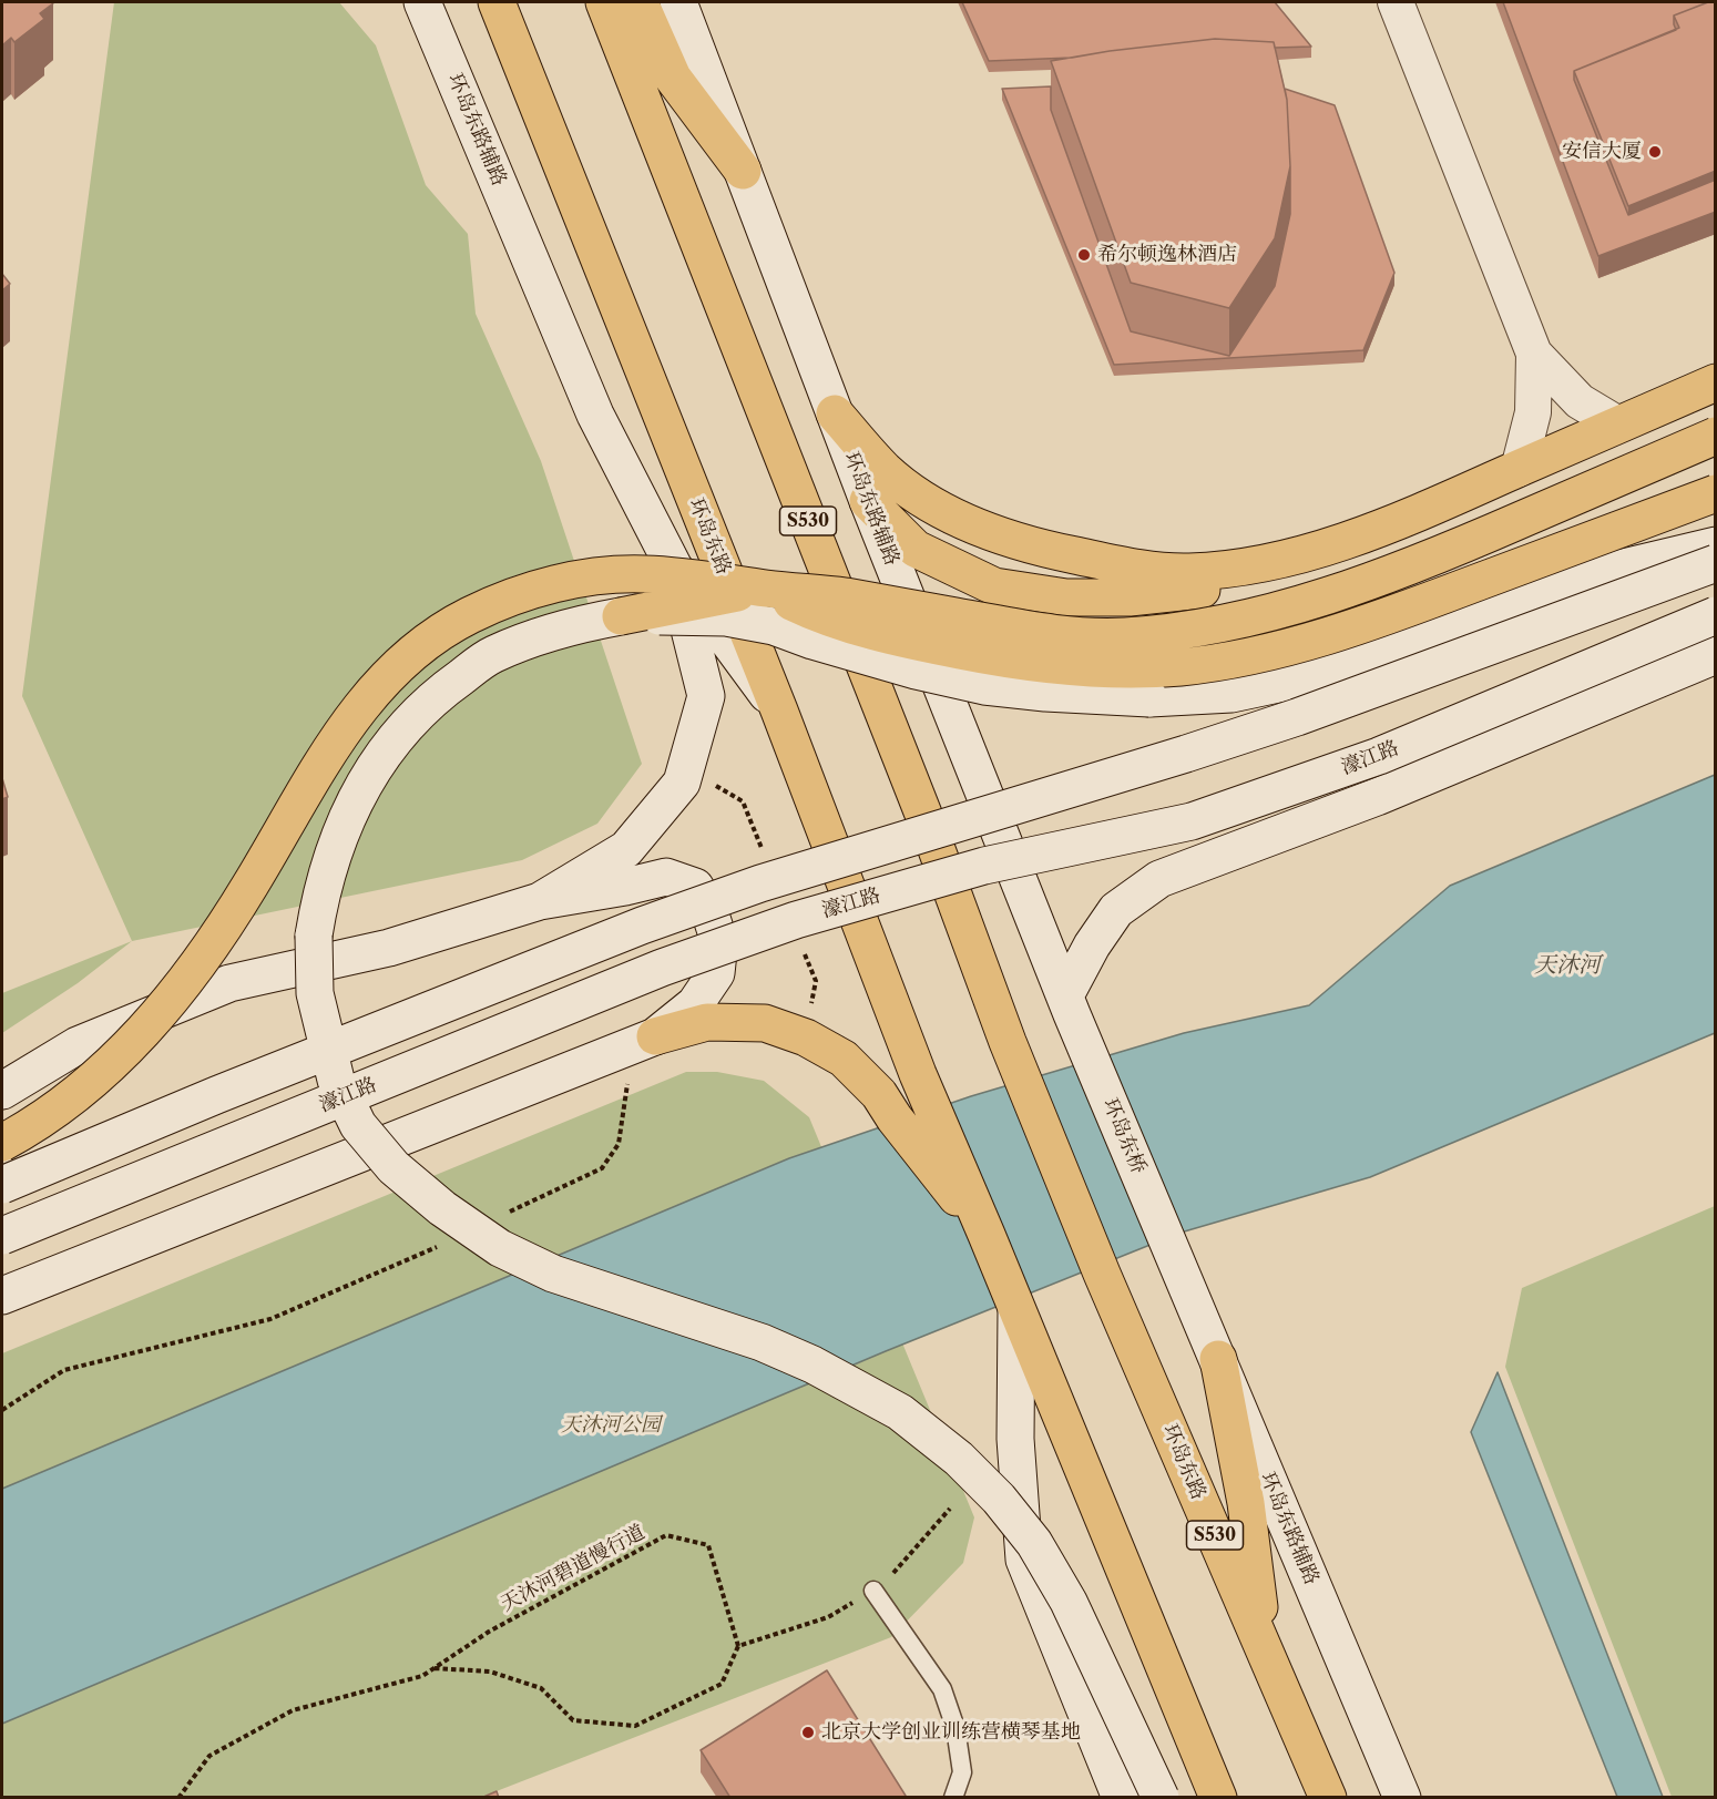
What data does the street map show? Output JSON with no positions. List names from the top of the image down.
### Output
{
  "streets": {
    "main road": [
      "环岛东路辅路",
      "S530",
      "环岛东路",
      "濠江路",
      "环岛东桥"
    ],
    "path": ["天沐河碧道慢行道"]
  },
  "crossings": [
    ["环岛东路辅路", "环岛东路"],
    ["环岛东路辅路", "环岛东桥"]
  ],
  "water": ["天沐河"],
  "parks": ["天沐河公园"],
  "places": ["安信大厦", "希尔顿逸林酒店", "北京大学创业训练营横琴基地"]
}
